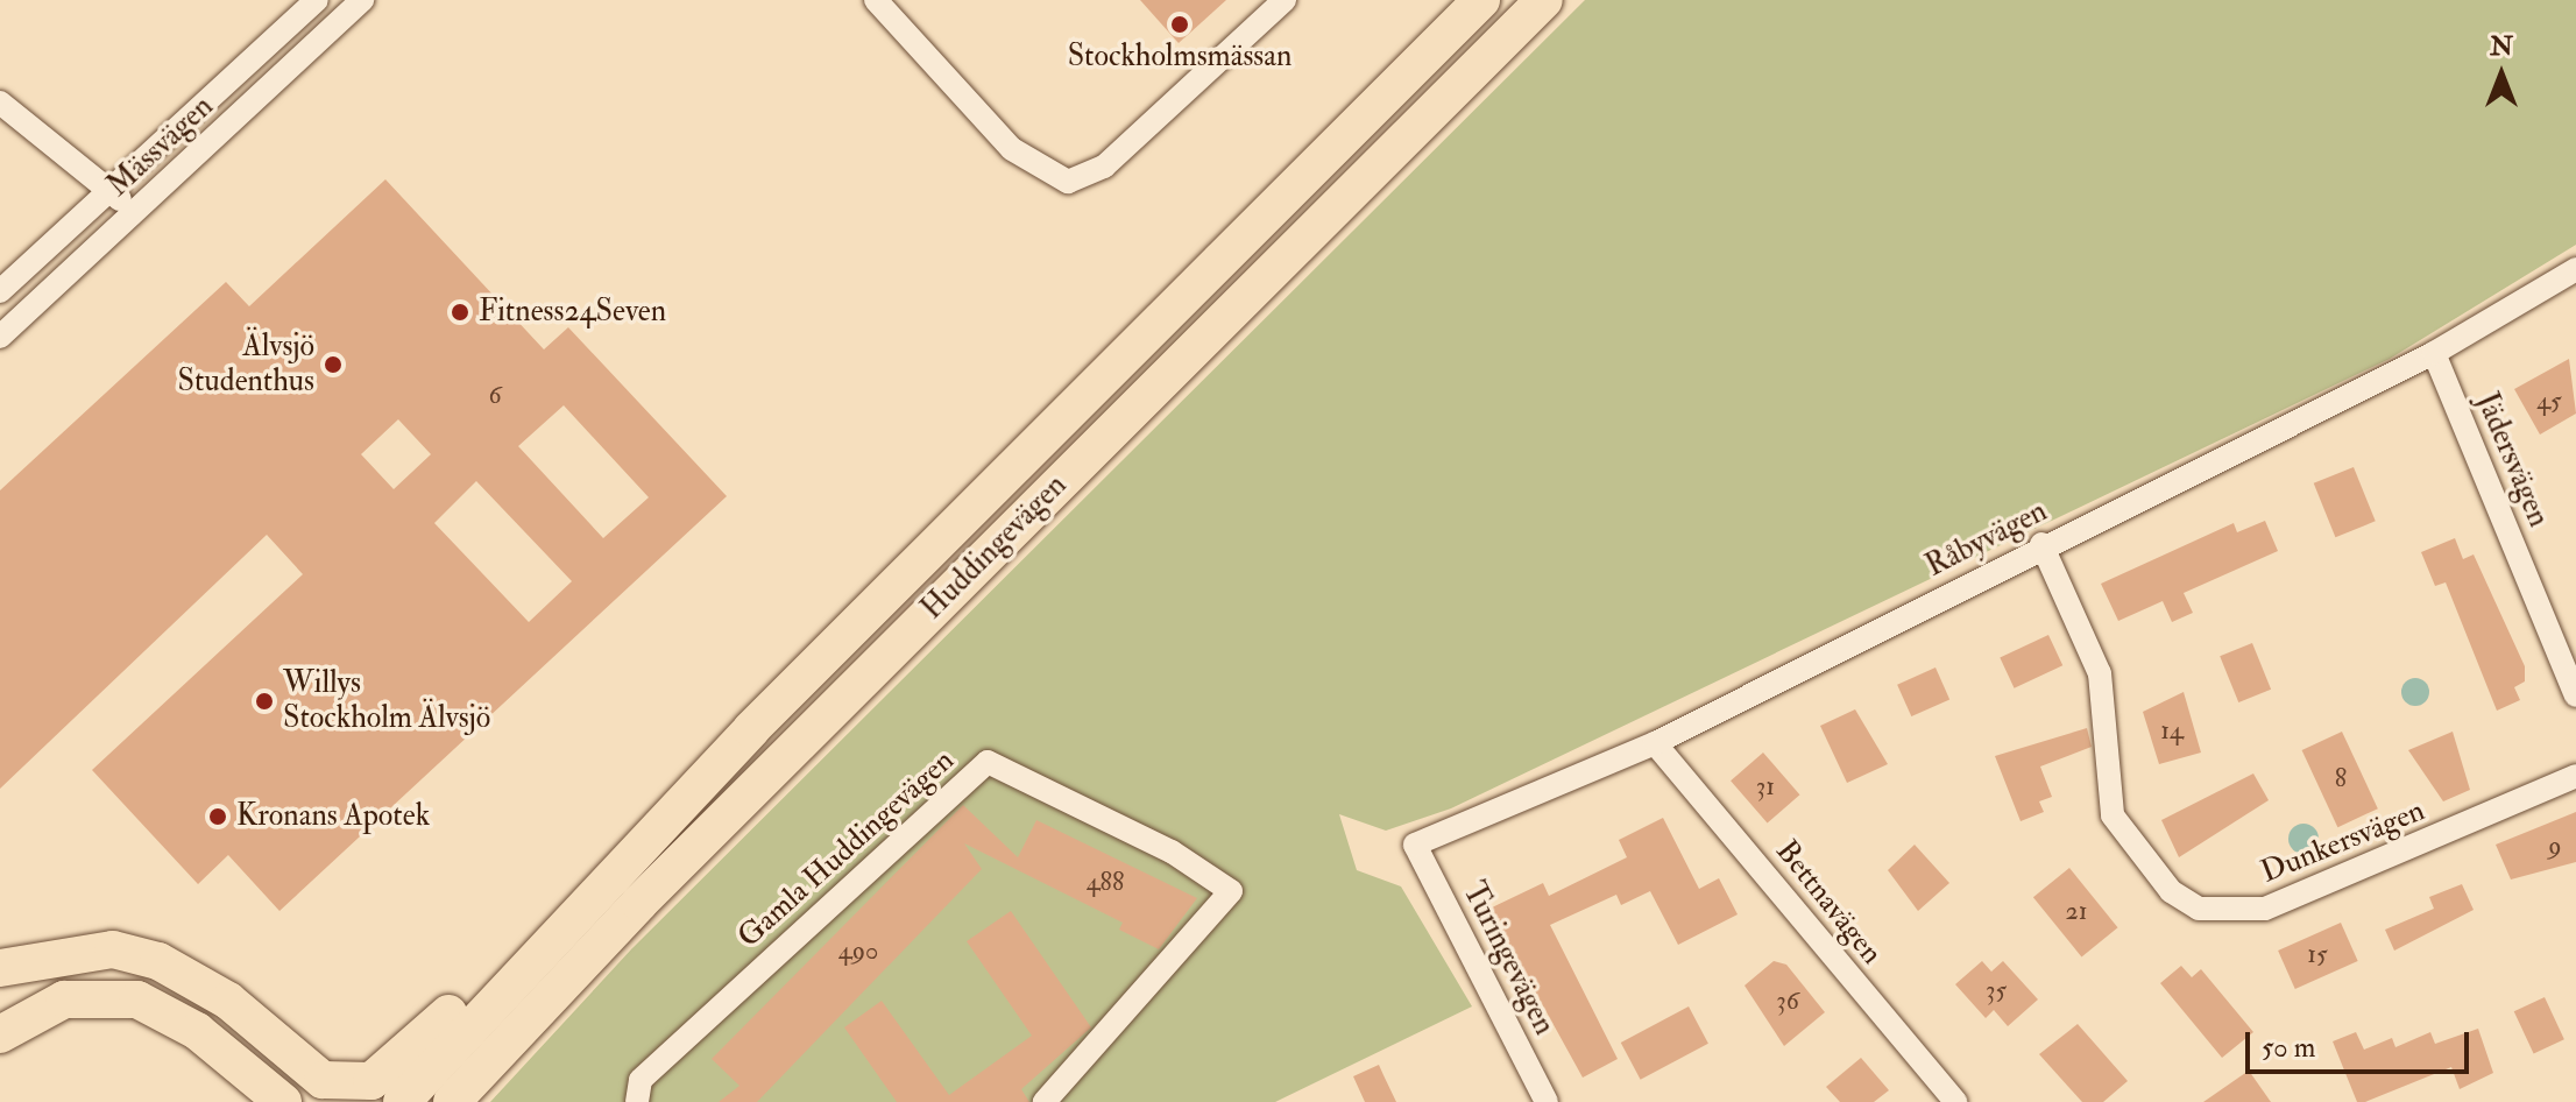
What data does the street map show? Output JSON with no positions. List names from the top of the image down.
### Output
{
  "streets": {
    "main road": ["Huddingevägen"],
    "street": [
      "Mässvägen",
      "Jädersvägen",
      "Råbyvägen",
      "Dunkersvägen",
      "Gamla Huddingevägen",
      "Bettnavägen",
      "Turingevägen"
    ]
  },
  "crossings": [
    ["Jädersvägen", "Råbyvägen"],
    ["Råbyvägen", "Dunkersvägen"],
    ["Råbyvägen", "Bettnavägen"],
    ["Råbyvägen", "Turingevägen"]
  ],
  "places": [
    "Stockholmsmässan",
    "Fitness24Seven",
    "Älvsjö Studenthus",
    "Willys Stockholm Älvsjö",
    "Kronans Apotek"
  ],
  "house_numbers": [
    "6",
    "45",
    "14",
    "8",
    "31",
    "9",
    "488",
    "21",
    "490",
    "15",
    "35",
    "36"
  ],
  "scale_bar": "50 m",
  "north": "top"
}
